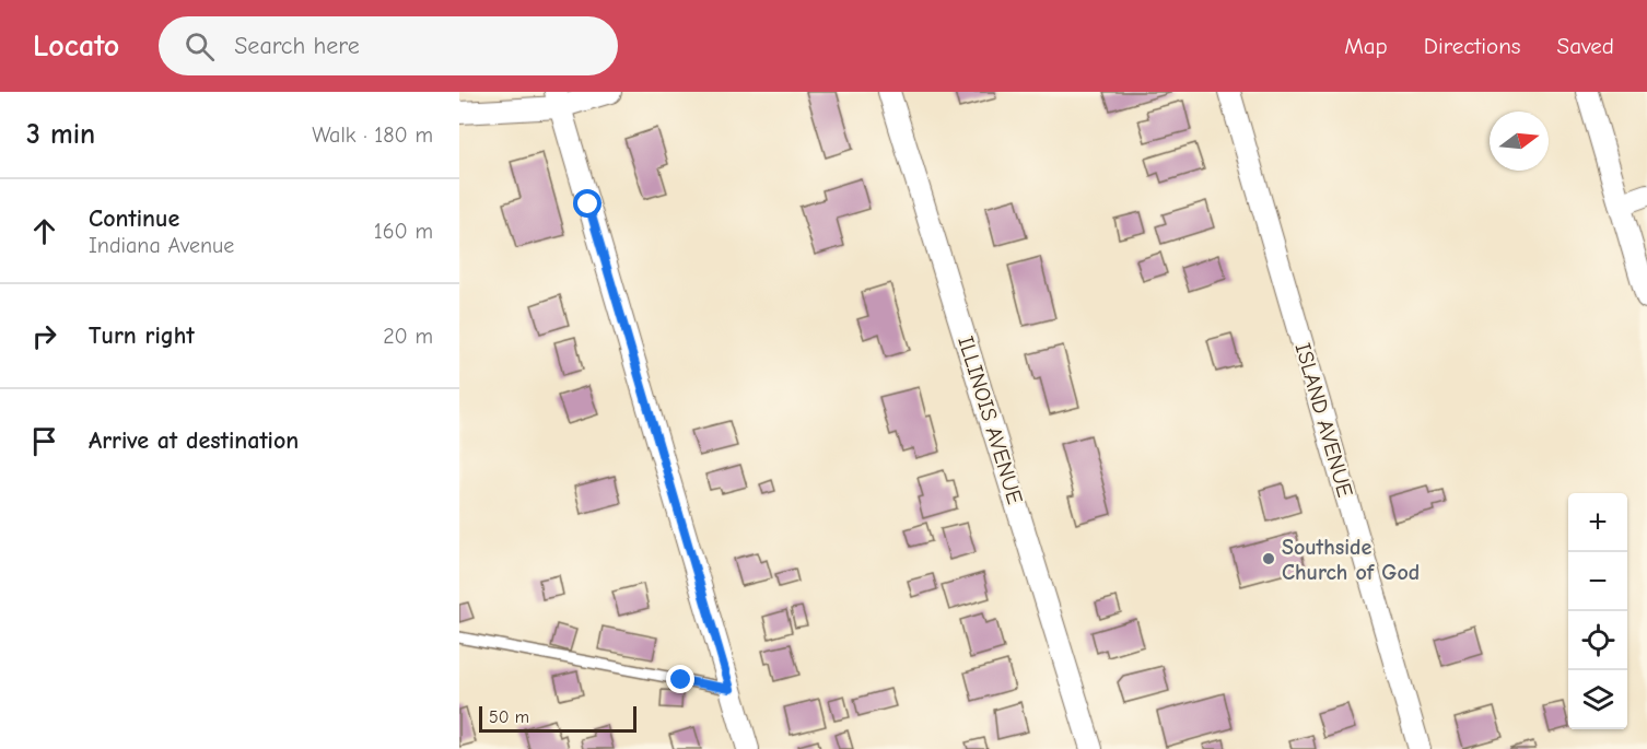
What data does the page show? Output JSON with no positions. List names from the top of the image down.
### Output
{
  "streets": {
    "street": ["ILLINOIS AVENUE", "ISLAND AVENUE"]
  },
  "places": ["Southside Church of God"],
  "scale_bar": "50 m",
  "north": "right",
  "page": {
    "header": "Locato",
    "search": "Search here",
    "nav": ["Map", "Directions", "Saved"],
    "heading": ["3 min", "Walk · 180 m"],
    "list": [
      ["Continue", "Indiana Avenue", "160 m"],
      ["Turn right", "20 m"],
      "Arrive at destination"
    ],
    "map_buttons": ["+", "−"],
    "scale": "50 m"
  }
}
